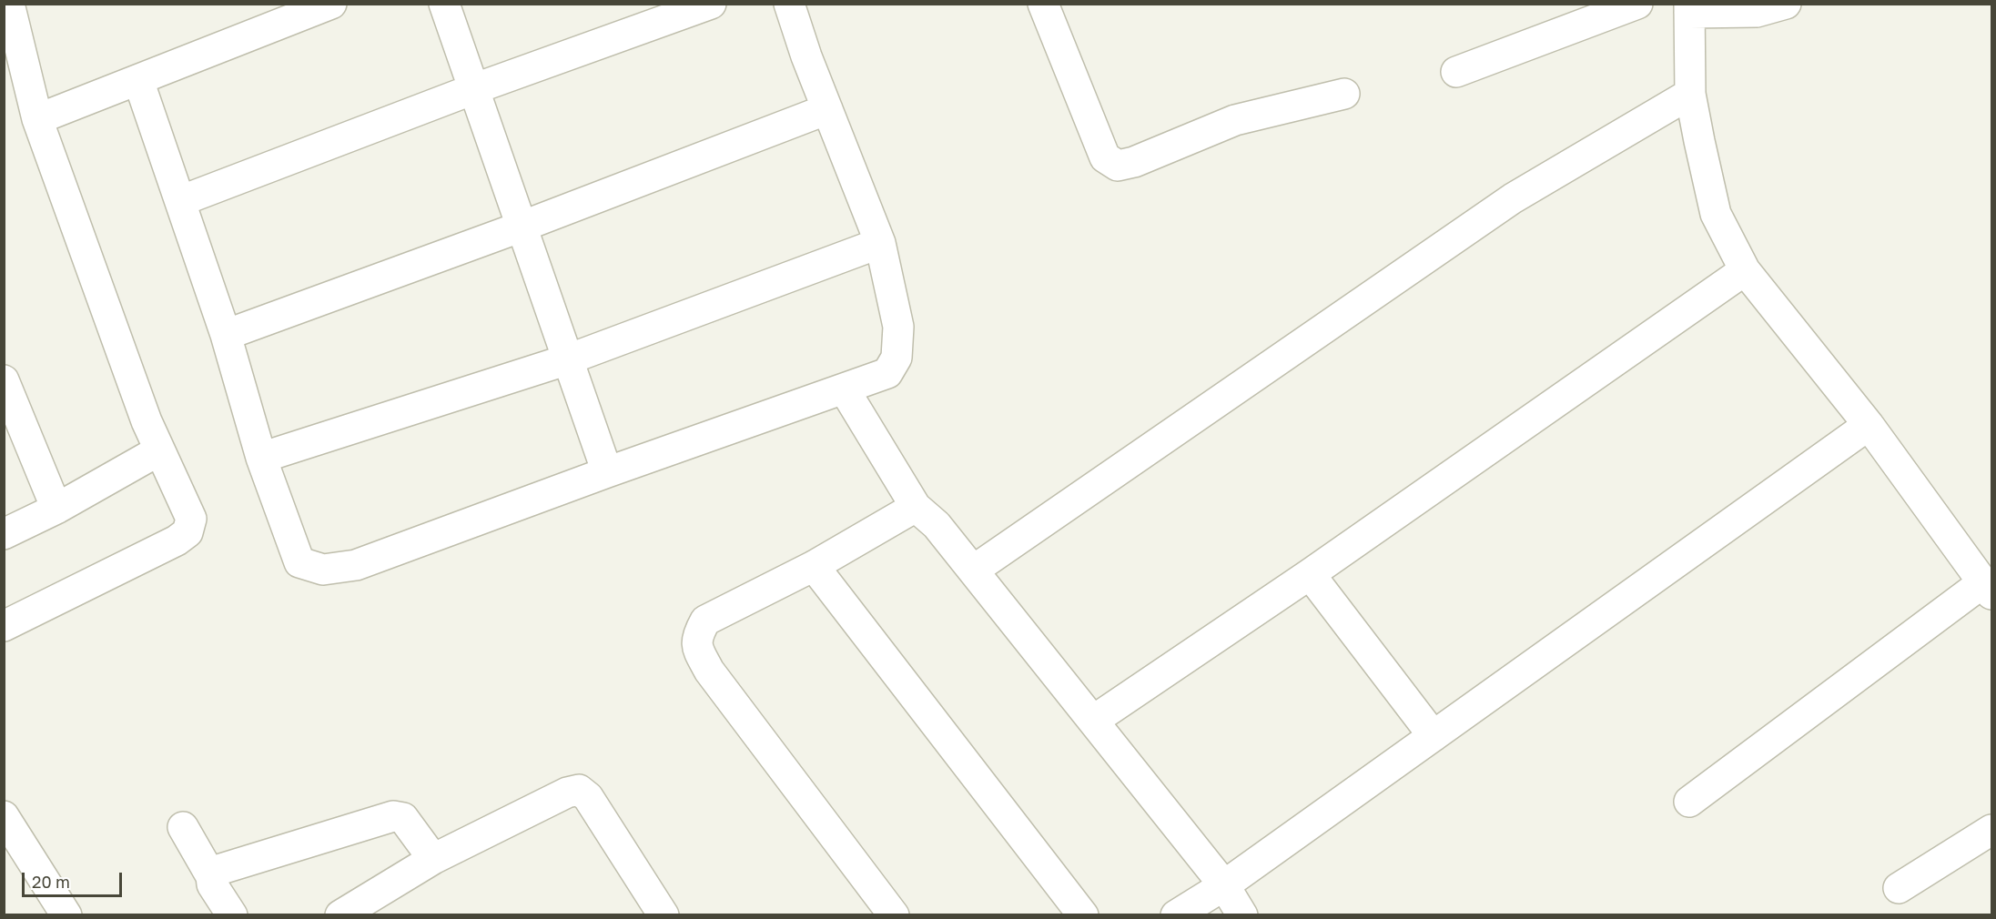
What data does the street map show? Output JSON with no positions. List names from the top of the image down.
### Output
{
  "scale_bar": "20 m"
}
